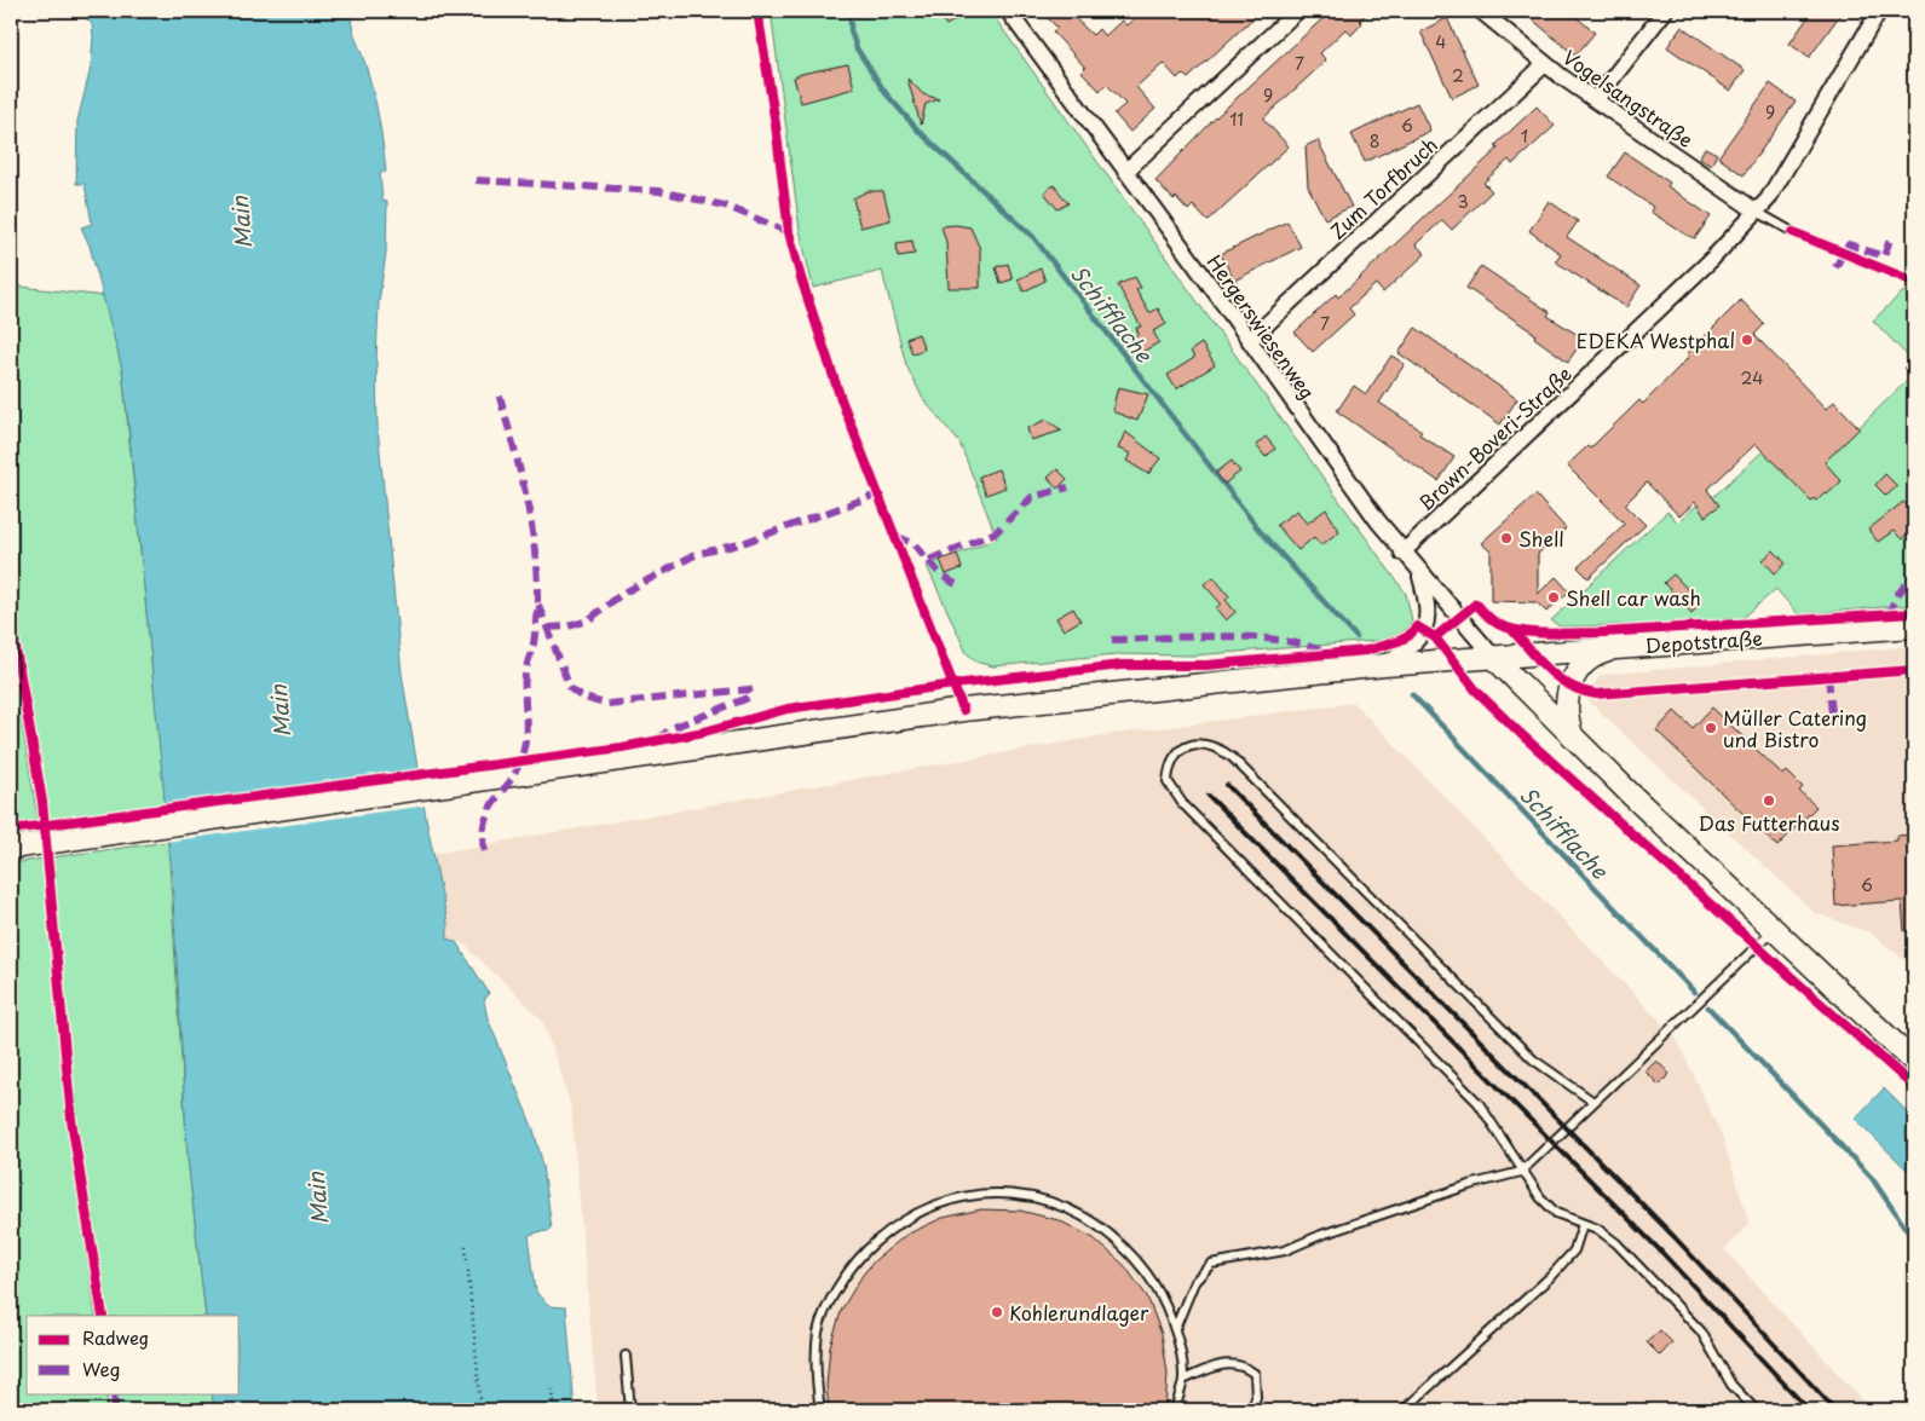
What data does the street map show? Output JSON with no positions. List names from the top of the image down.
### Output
{
  "streets": {
    "main road": ["Depotstraße"],
    "street": [
      "Vogelsangstraße",
      "Zum Torfbruch",
      "Hergerswiesenweg",
      "Brown-Boveri-Straße"
    ]
  },
  "crossings": [
    ["Vogelsangstraße", "Zum Torfbruch"],
    ["Vogelsangstraße", "Brown-Boveri-Straße"],
    ["Zum Torfbruch", "Hergerswiesenweg"],
    ["Hergerswiesenweg", "Brown-Boveri-Straße"],
    ["Hergerswiesenweg", "Depotstraße"]
  ],
  "water": ["Main", "Schifflache"],
  "places": [
    "EDEKA Westphal",
    "Shell",
    "Shell car wash",
    "Müller Catering und Bistro",
    "Das Futterhaus",
    "Kohlerundlager"
  ],
  "house_numbers": [
    "4",
    "7",
    "2",
    "9",
    "9",
    "11",
    "6",
    "1",
    "8",
    "3",
    "7",
    "24",
    "6"
  ],
  "legend": ["Radweg", "Weg"]
}
